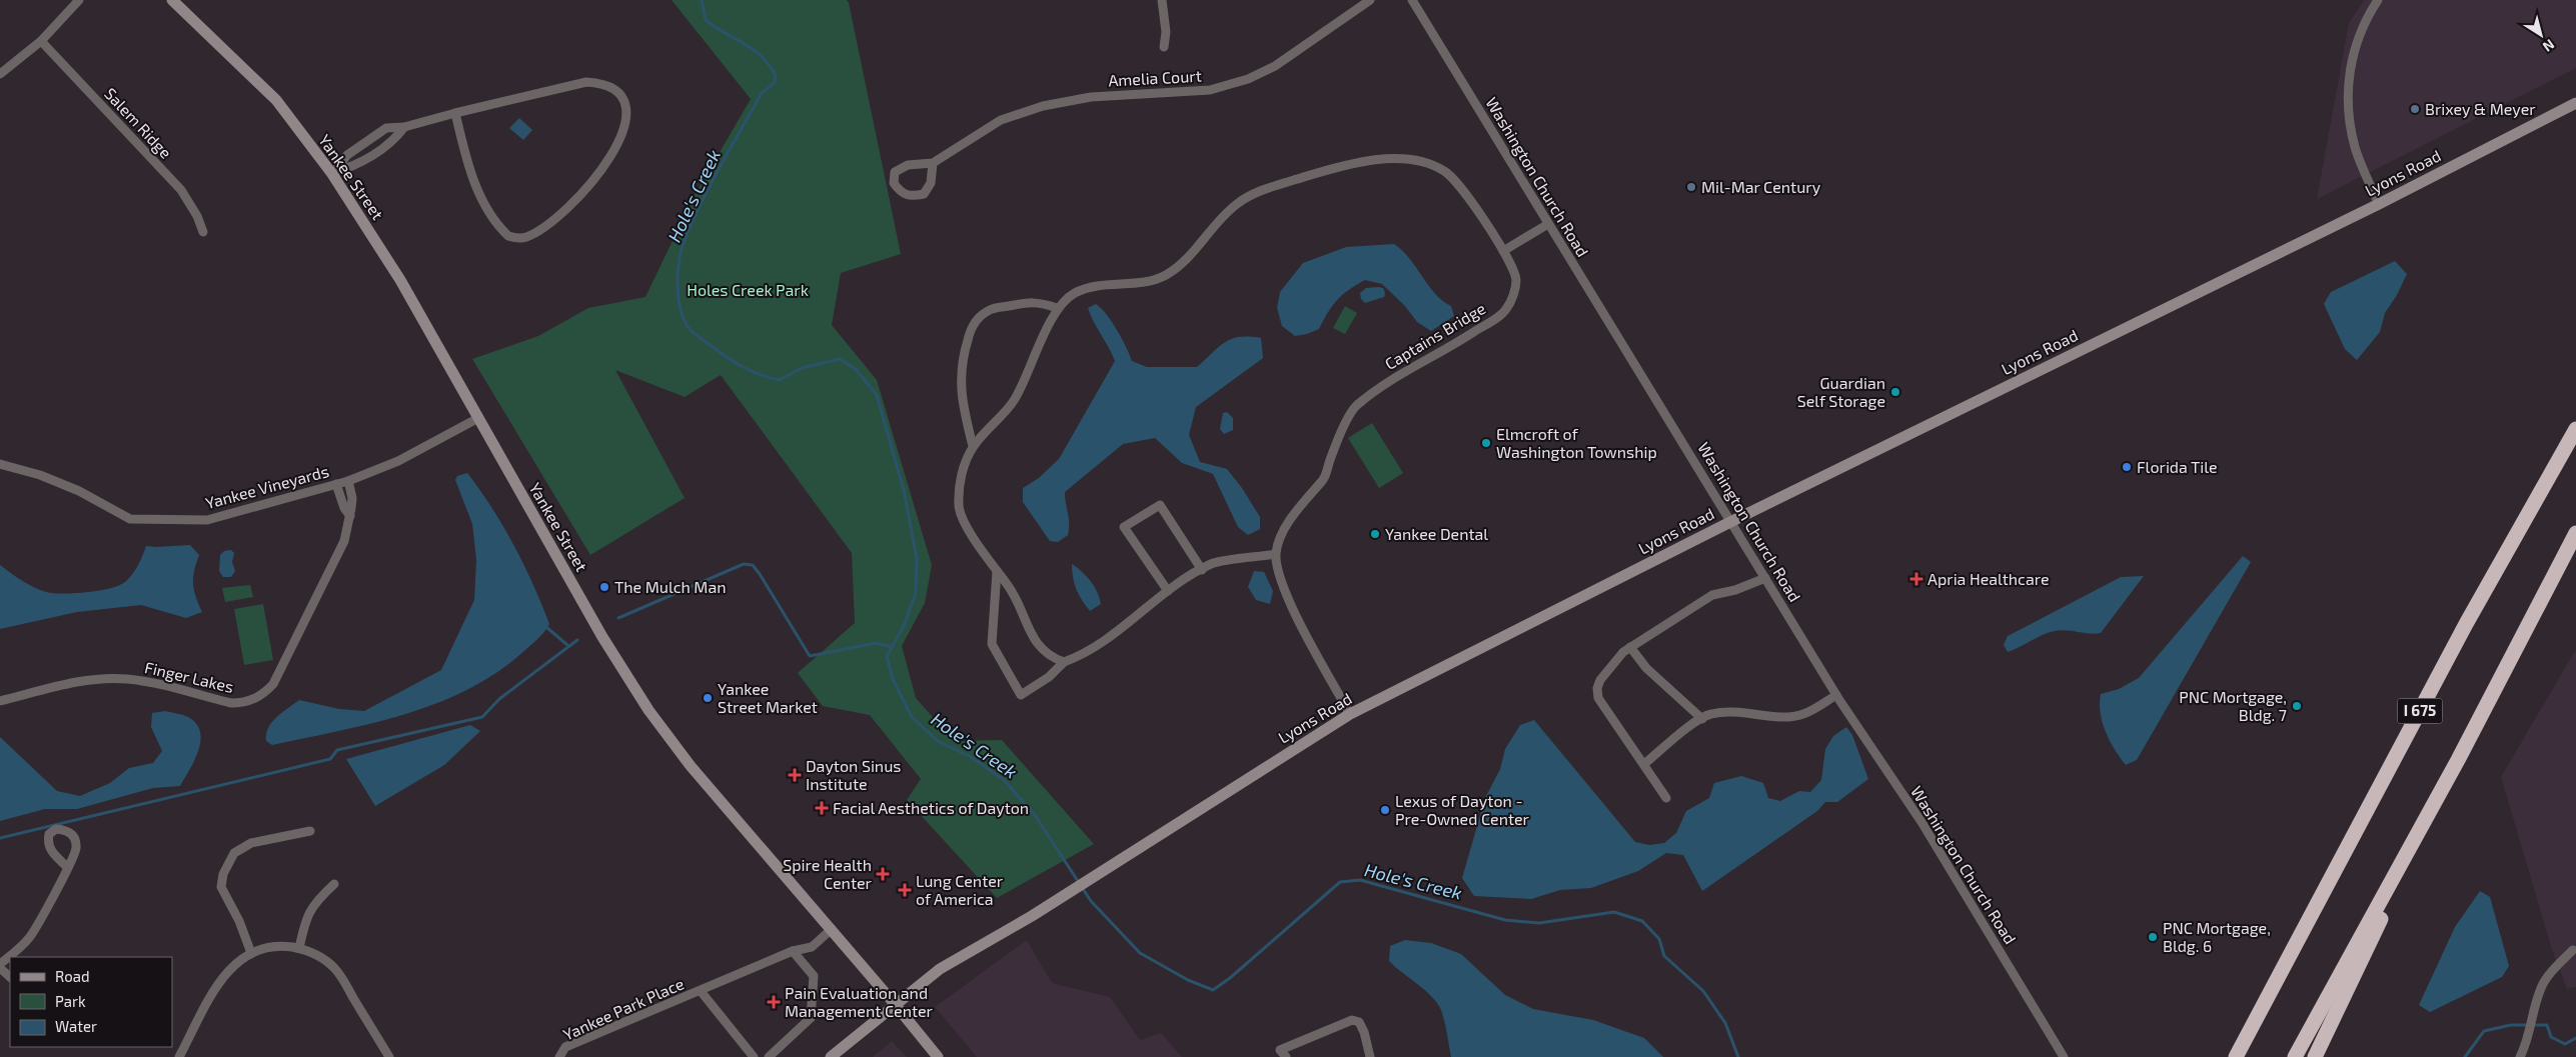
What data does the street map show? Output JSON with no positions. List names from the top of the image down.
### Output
{
  "streets": {
    "highway": ["I 675"],
    "main road": ["Lyons Road", "Yankee Street"],
    "street": [
      "Amelia Court",
      "Salem Ridge",
      "Washington Church Road",
      "Captains Bridge",
      "Yankee Vineyards",
      "Finger Lakes",
      "Yankee Park Place"
    ]
  },
  "crossings": [
    ["Lyons Road", "Yankee Street"],
    ["Lyons Road", "Washington Church Road"],
    ["Yankee Street", "Yankee Vineyards"],
    ["Yankee Street", "Yankee Park Place"],
    ["Yankee Vineyards", "Finger Lakes"]
  ],
  "water": ["Hole's Creek"],
  "parks": ["Holes Creek Park"],
  "places": {
    "other": [
      "Brixey & Meyer",
      "Mil-Mar Century",
      "Guardian Self Storage",
      "Elmcroft of Washington Township",
      "Florida Tile",
      "Yankee Dental",
      "The Mulch Man",
      "Yankee Street Market",
      "PNC Mortgage, Bldg. 7",
      "Lexus of Dayton - Pre-Owned Center",
      "PNC Mortgage, Bldg. 6"
    ],
    "health": [
      "Apria Healthcare",
      "Dayton Sinus Institute",
      "Facial Aesthetics of Dayton",
      "Spire Health Center",
      "Lung Center of America",
      "Pain Evaluation and Management Center"
    ]
  },
  "legend": ["Road", "Park", "Water"],
  "north": "bottom right"
}
